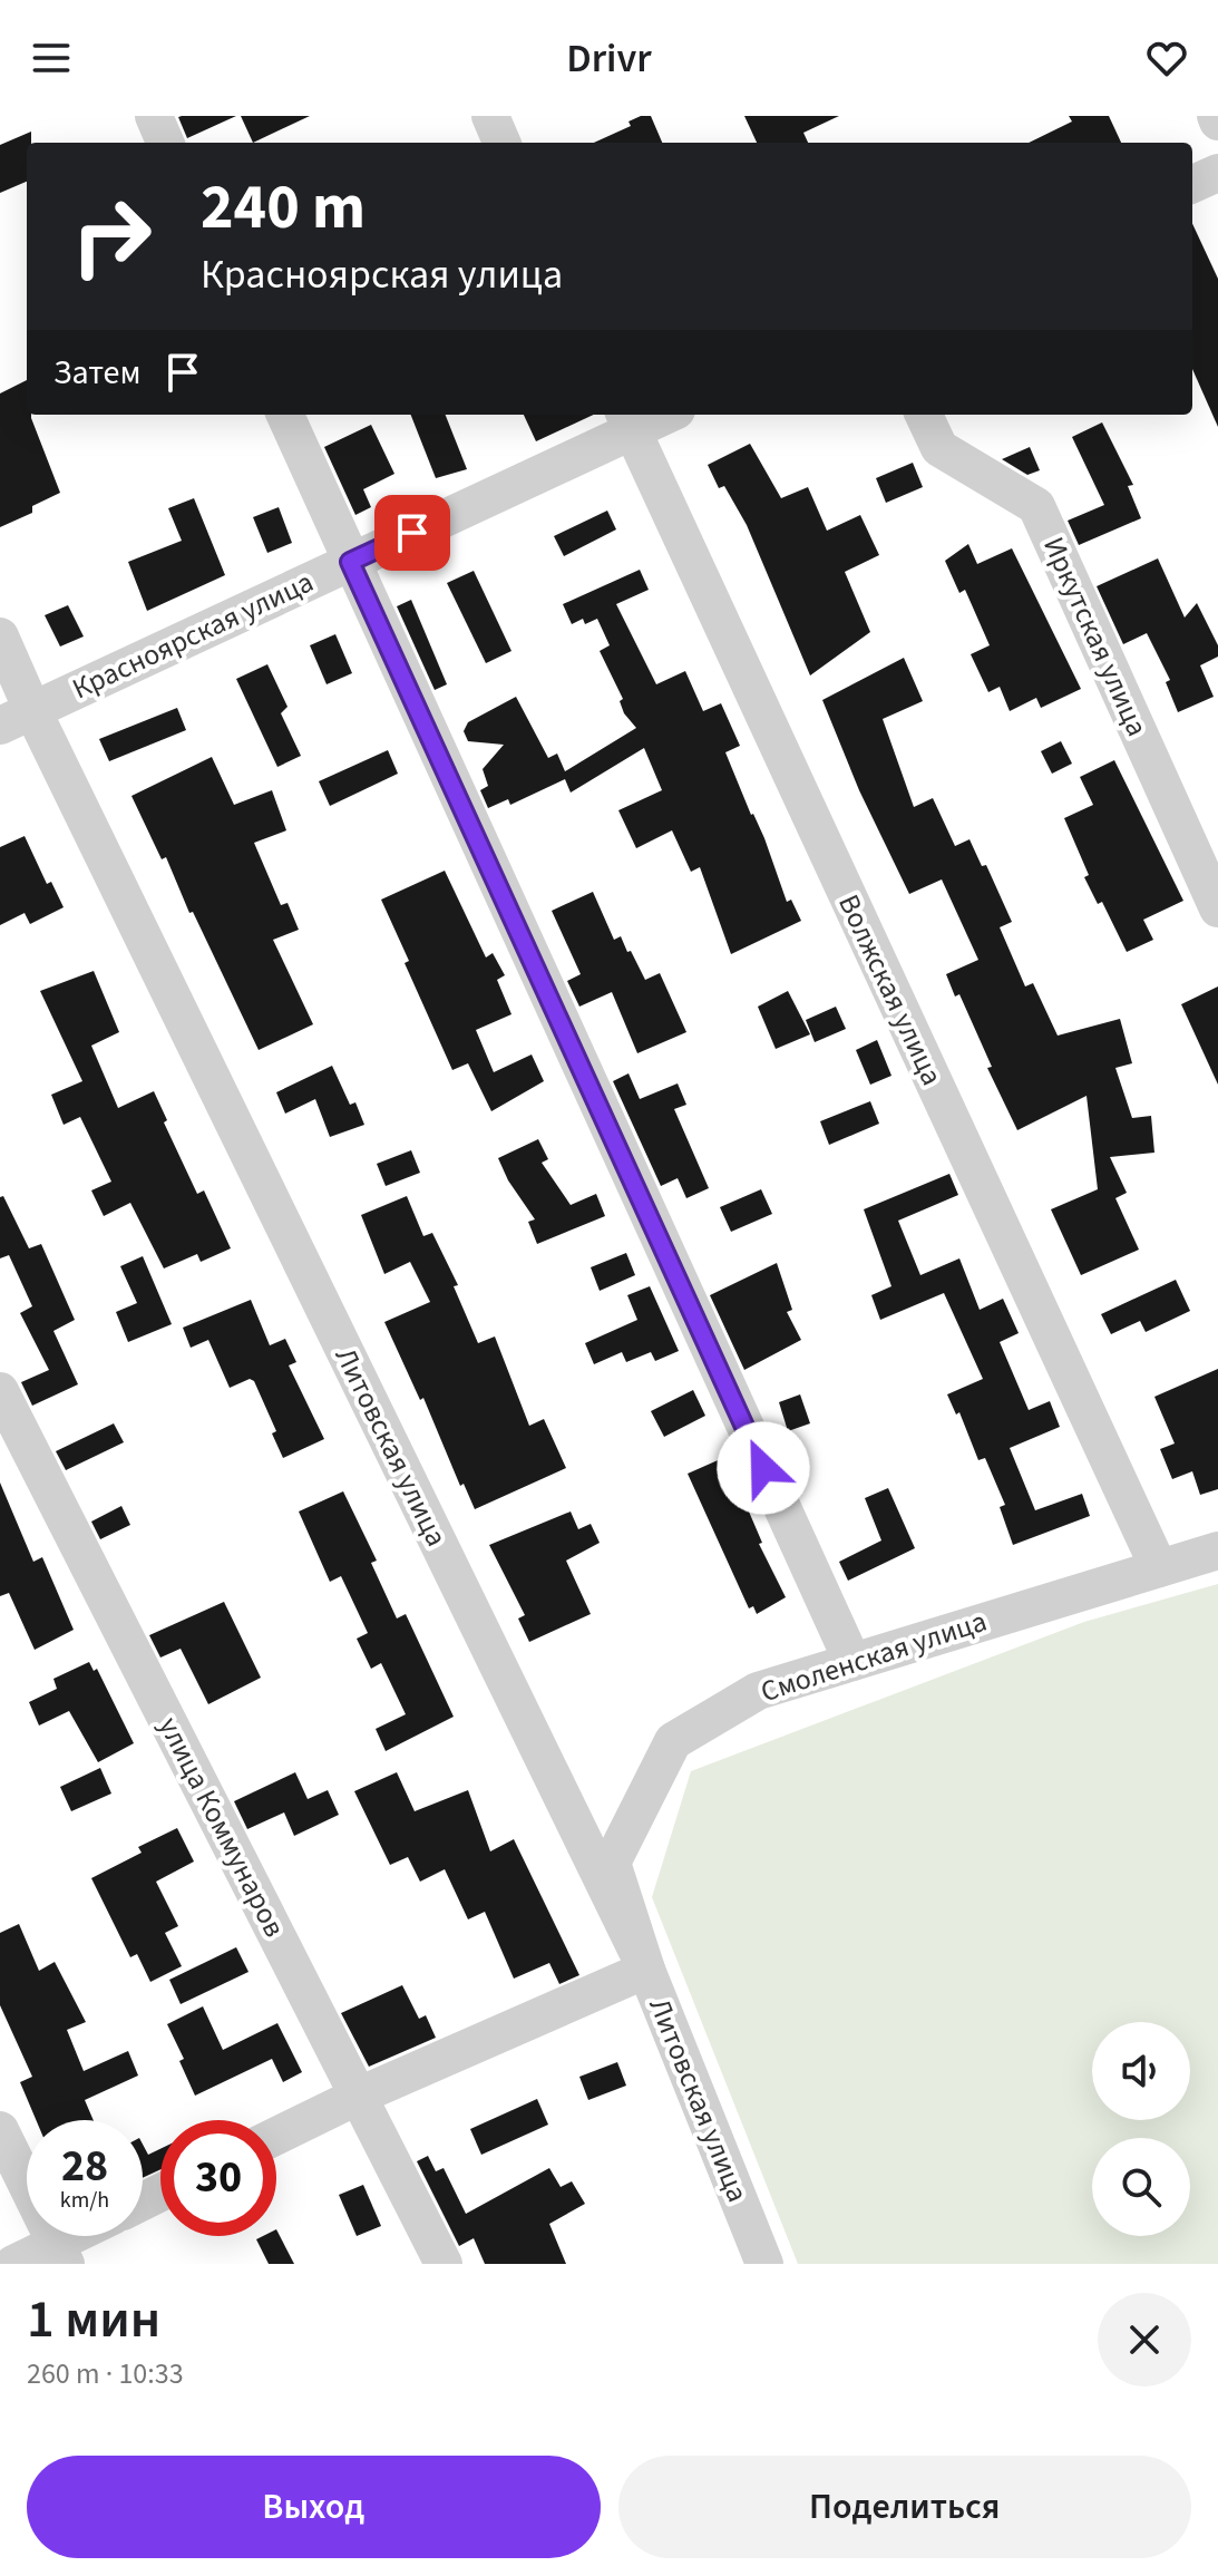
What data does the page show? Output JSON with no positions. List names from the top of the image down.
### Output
{
  "streets": {
    "street": [
      "Красноярская улица",
      "Иркутская улица",
      "Волжская улица",
      "Литовская улица",
      "Смоленская улица",
      "улица Коммунаров"
    ]
  },
  "crossings": [
    ["Красноярская улица", "Волжская улица"],
    ["Красноярская улица", "Литовская улица"],
    ["Волжская улица", "Смоленская улица"],
    ["Литовская улица", "Смоленская улица"]
  ],
  "page": {
    "header": "Drivr",
    "turn": ["240 m", "Красноярская улица"],
    "then": "Затем",
    "speed": "28 km/h",
    "limit": "30",
    "heading": ["1 мин", "260 m · 10:33"],
    "buttons": ["Выход", "Поделиться"]
  }
}
